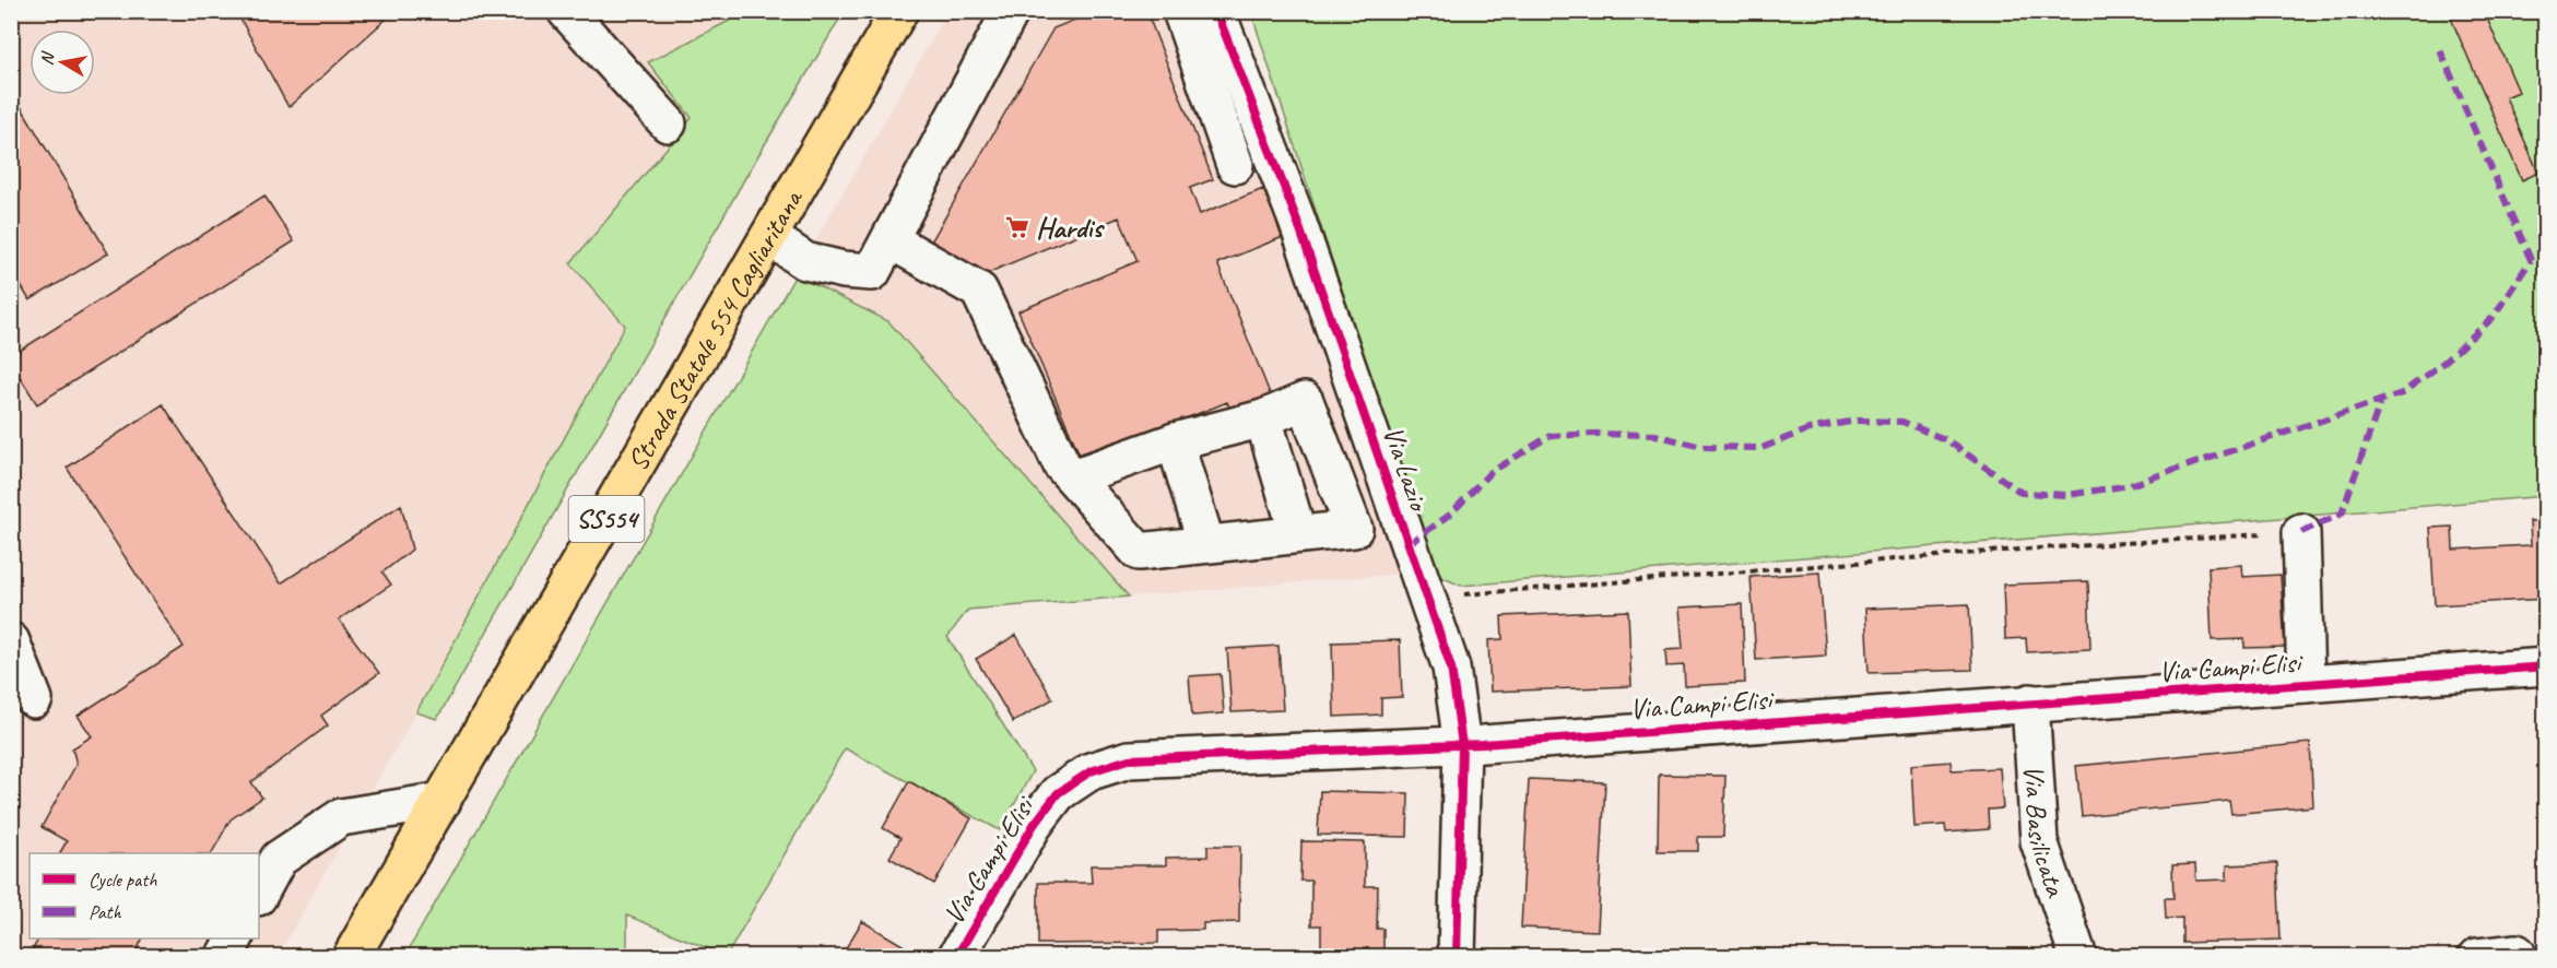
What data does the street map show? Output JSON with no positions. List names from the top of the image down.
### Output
{
  "streets": {
    "main road": ["Strada Statale 554 Cagliaritana", "SS554"],
    "street": ["Via Lazio", "Via Campi Elisi", "Via Basilicata"]
  },
  "crossings": [
    ["Via Lazio", "Via Campi Elisi"],
    ["Via Campi Elisi", "Via Basilicata"]
  ],
  "places": {
    "supermarket": ["Hardis"]
  },
  "legend": ["Cycle path", "Path"],
  "north": "left"
}
